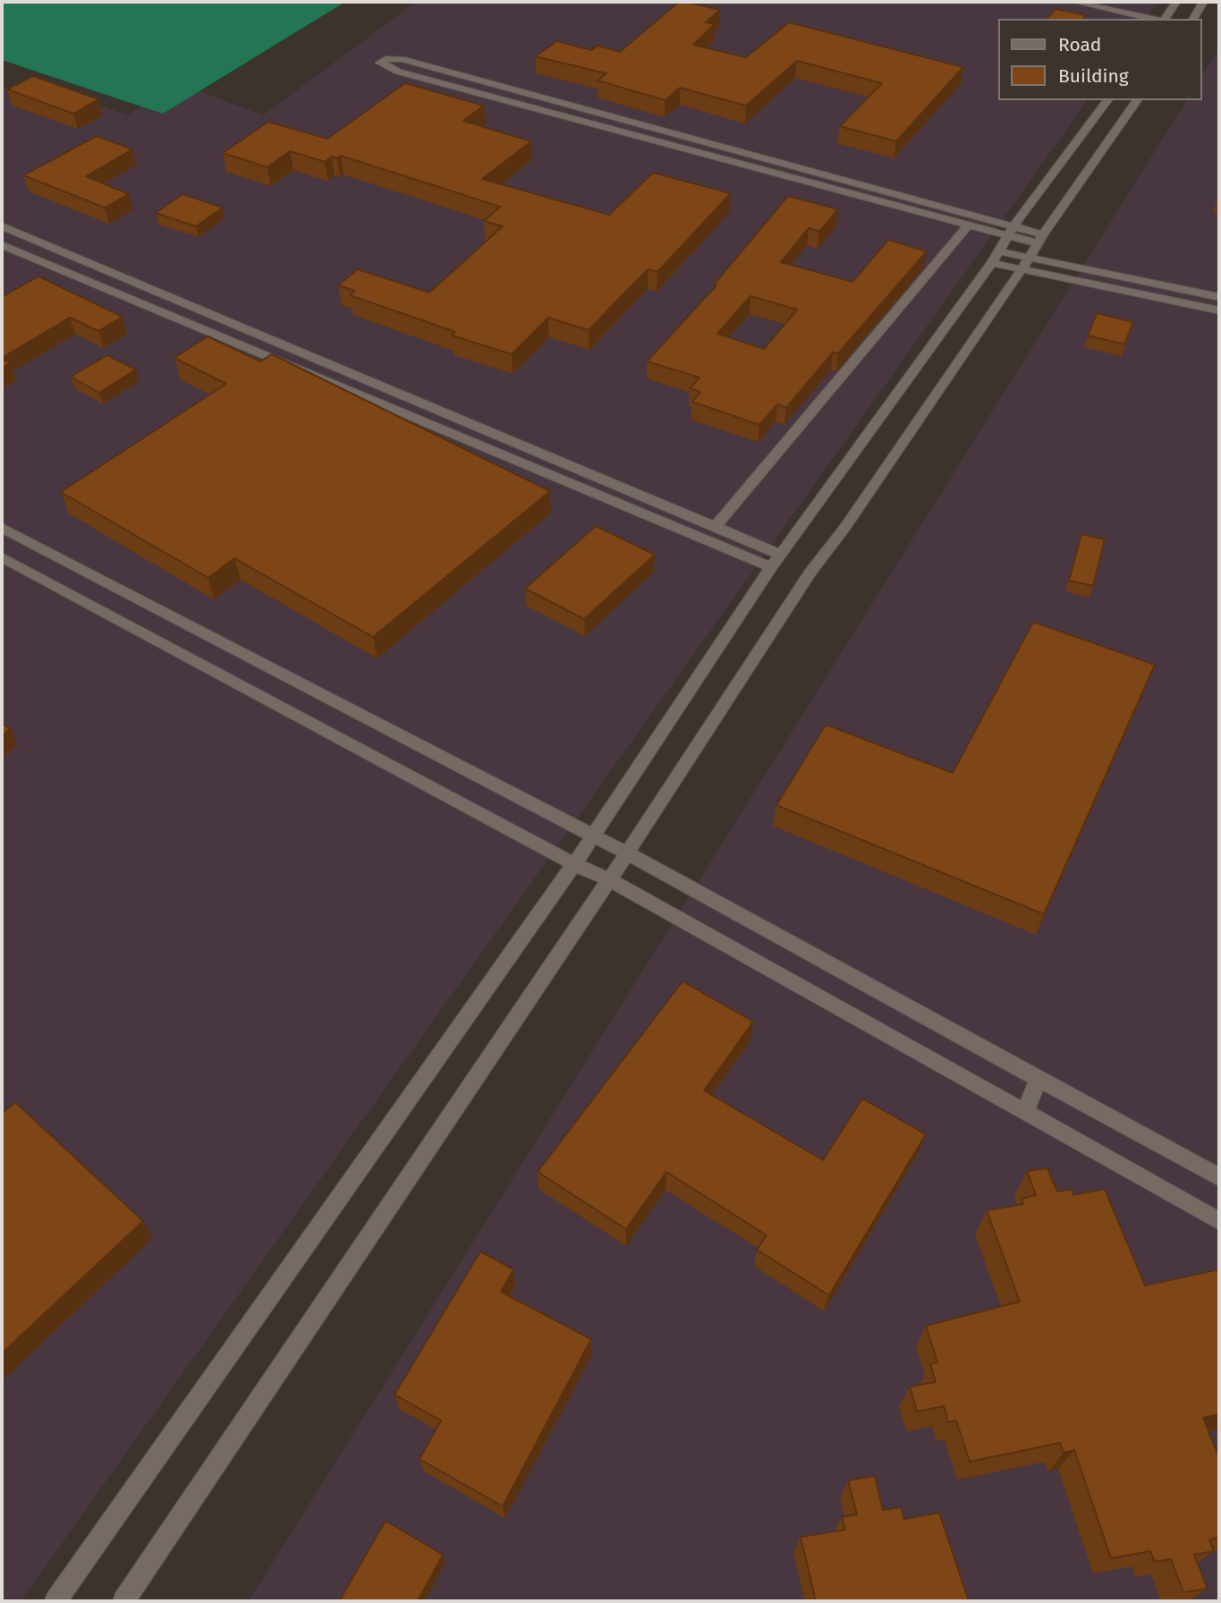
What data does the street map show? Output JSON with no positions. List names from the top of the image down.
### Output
{
  "legend": ["Road", "Building"]
}
